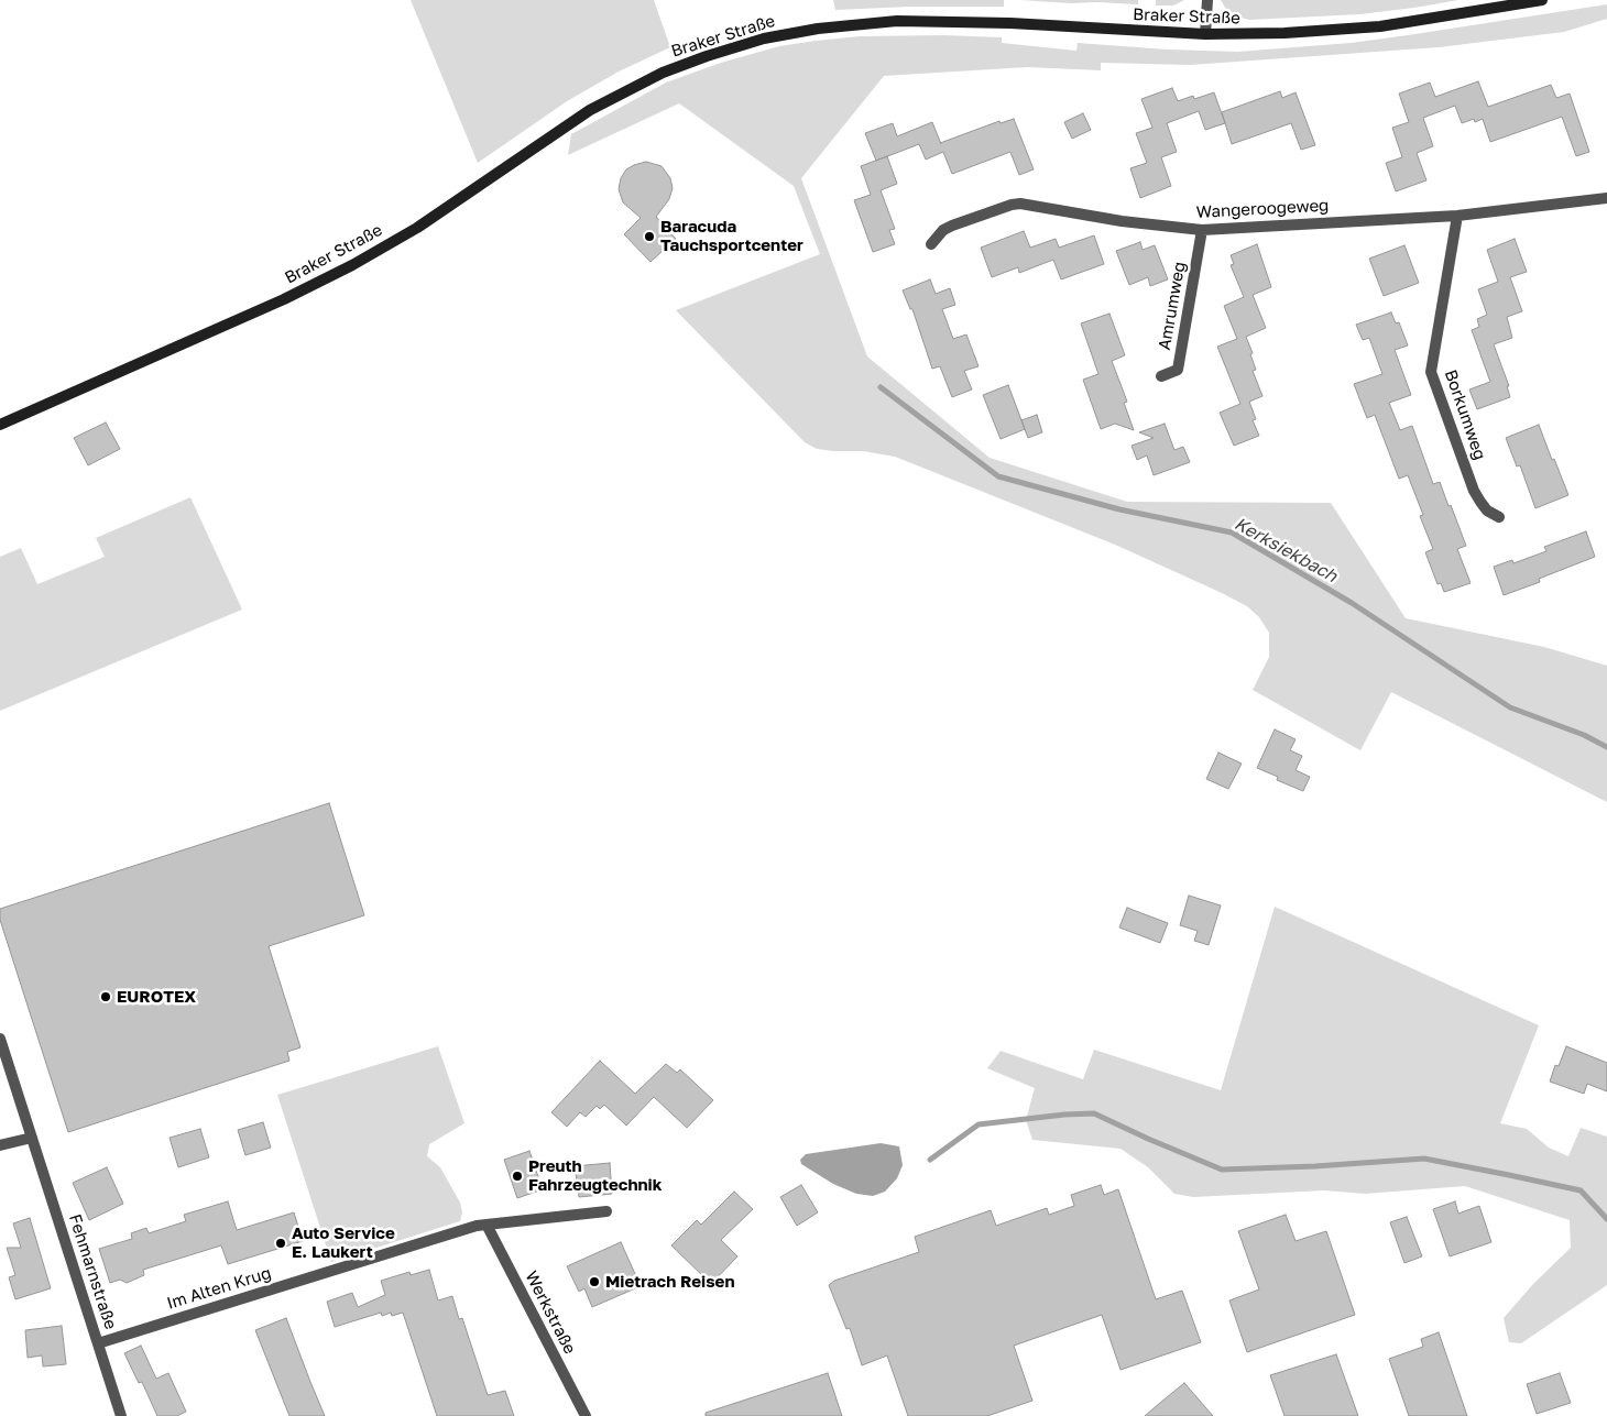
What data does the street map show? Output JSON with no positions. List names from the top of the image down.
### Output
{
  "streets": {
    "main road": ["Braker Straße"],
    "street": [
      "Wangeroogeweg",
      "Amrumweg",
      "Borkumweg",
      "Fehmarnstraße",
      "Im Alten Krug",
      "Werkstraße"
    ]
  },
  "crossings": [
    ["Wangeroogeweg", "Amrumweg"],
    ["Wangeroogeweg", "Borkumweg"],
    ["Fehmarnstraße", "Im Alten Krug"],
    ["Im Alten Krug", "Werkstraße"]
  ],
  "water": ["Kerksiekbach"],
  "places": [
    "Baracuda Tauchsportcenter",
    "EUROTEX",
    "Preuth Fahrzeugtechnik",
    "Auto Service E. Laukert",
    "Mietrach Reisen"
  ]
}
